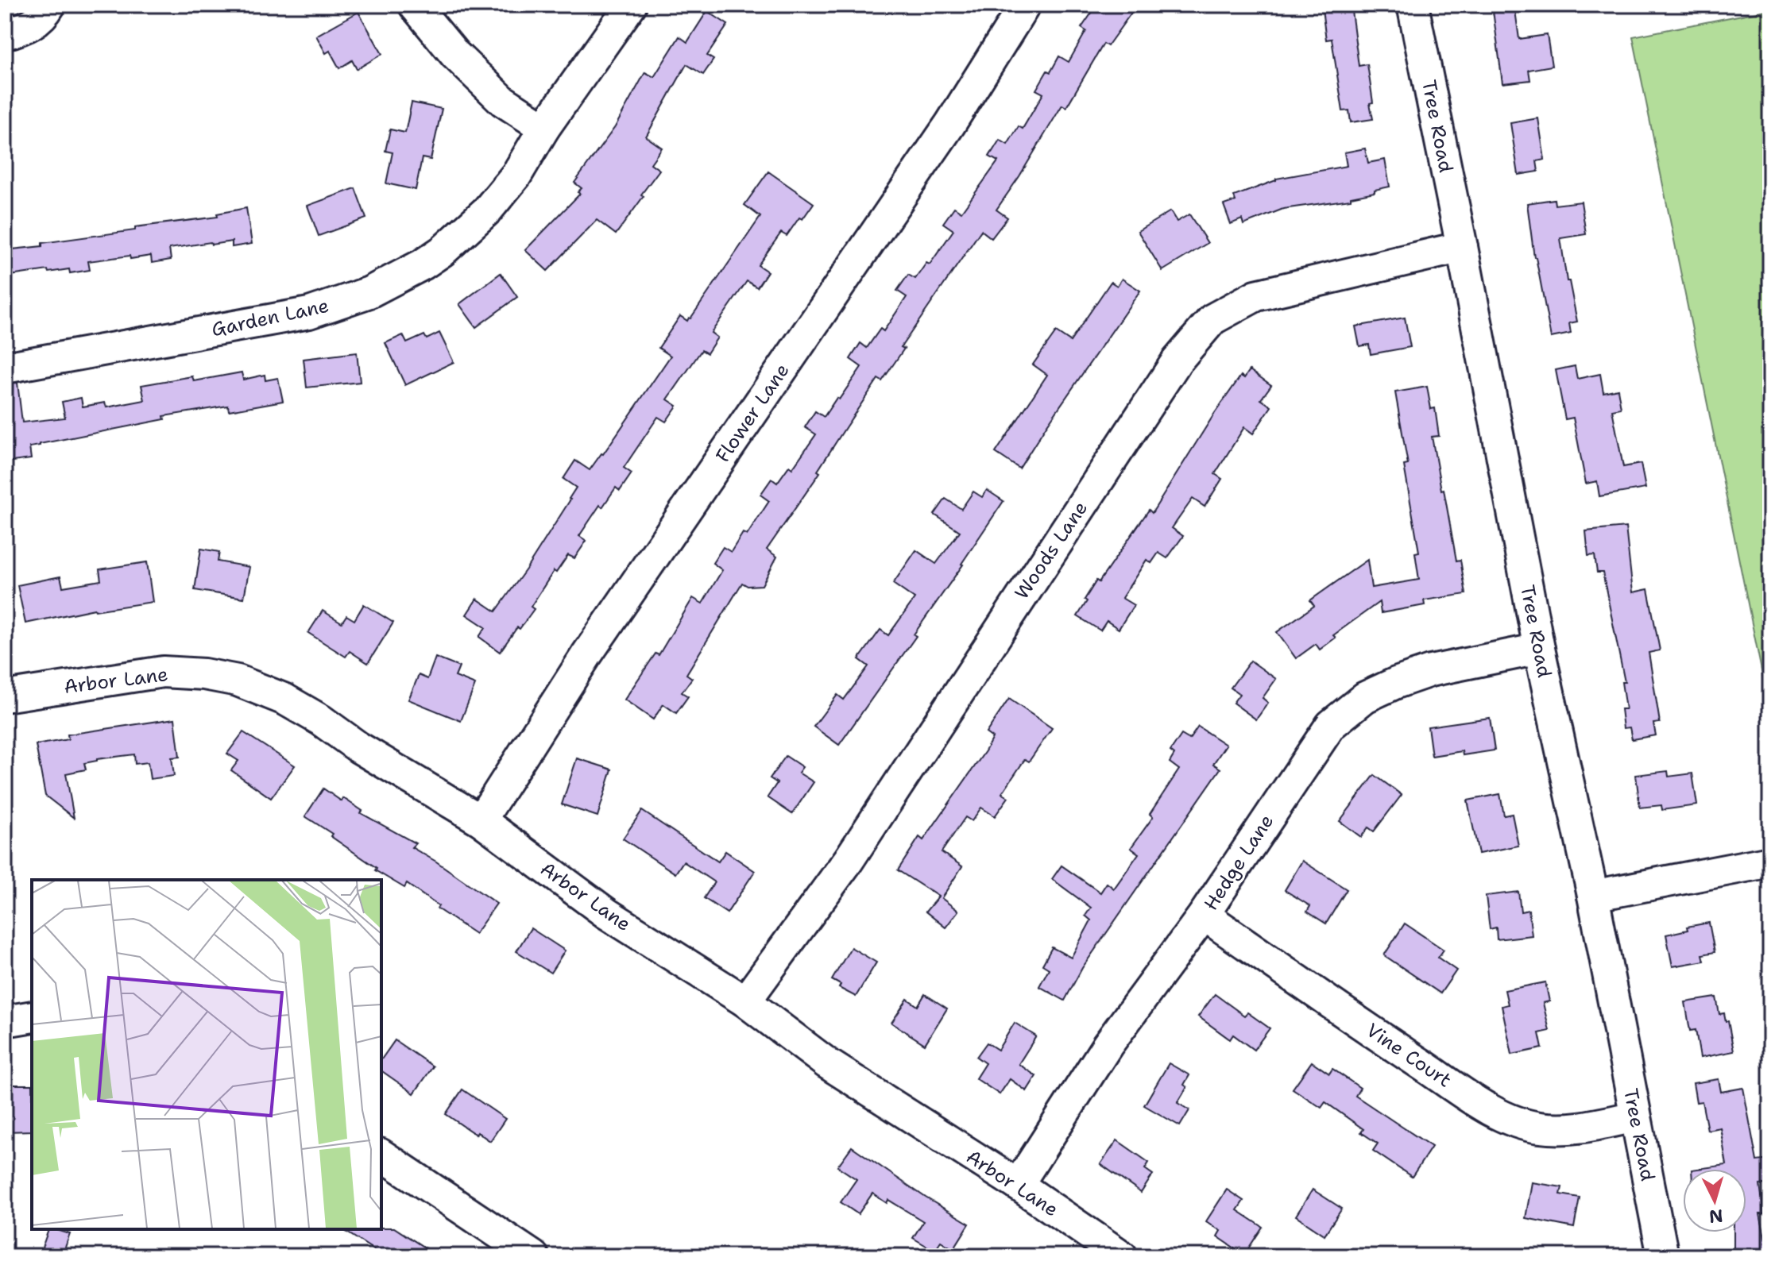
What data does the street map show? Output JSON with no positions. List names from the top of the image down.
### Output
{
  "streets": {
    "street": [
      "Tree Road",
      "Garden Lane",
      "Flower Lane",
      "Woods Lane",
      "Arbor Lane",
      "Hedge Lane",
      "Vine Court"
    ]
  },
  "crossings": [
    ["Tree Road", "Woods Lane"],
    ["Tree Road", "Hedge Lane"],
    ["Tree Road", "Vine Court"],
    ["Flower Lane", "Arbor Lane"],
    ["Woods Lane", "Arbor Lane"],
    ["Arbor Lane", "Hedge Lane"],
    ["Hedge Lane", "Vine Court"]
  ],
  "north": "bottom"
}
